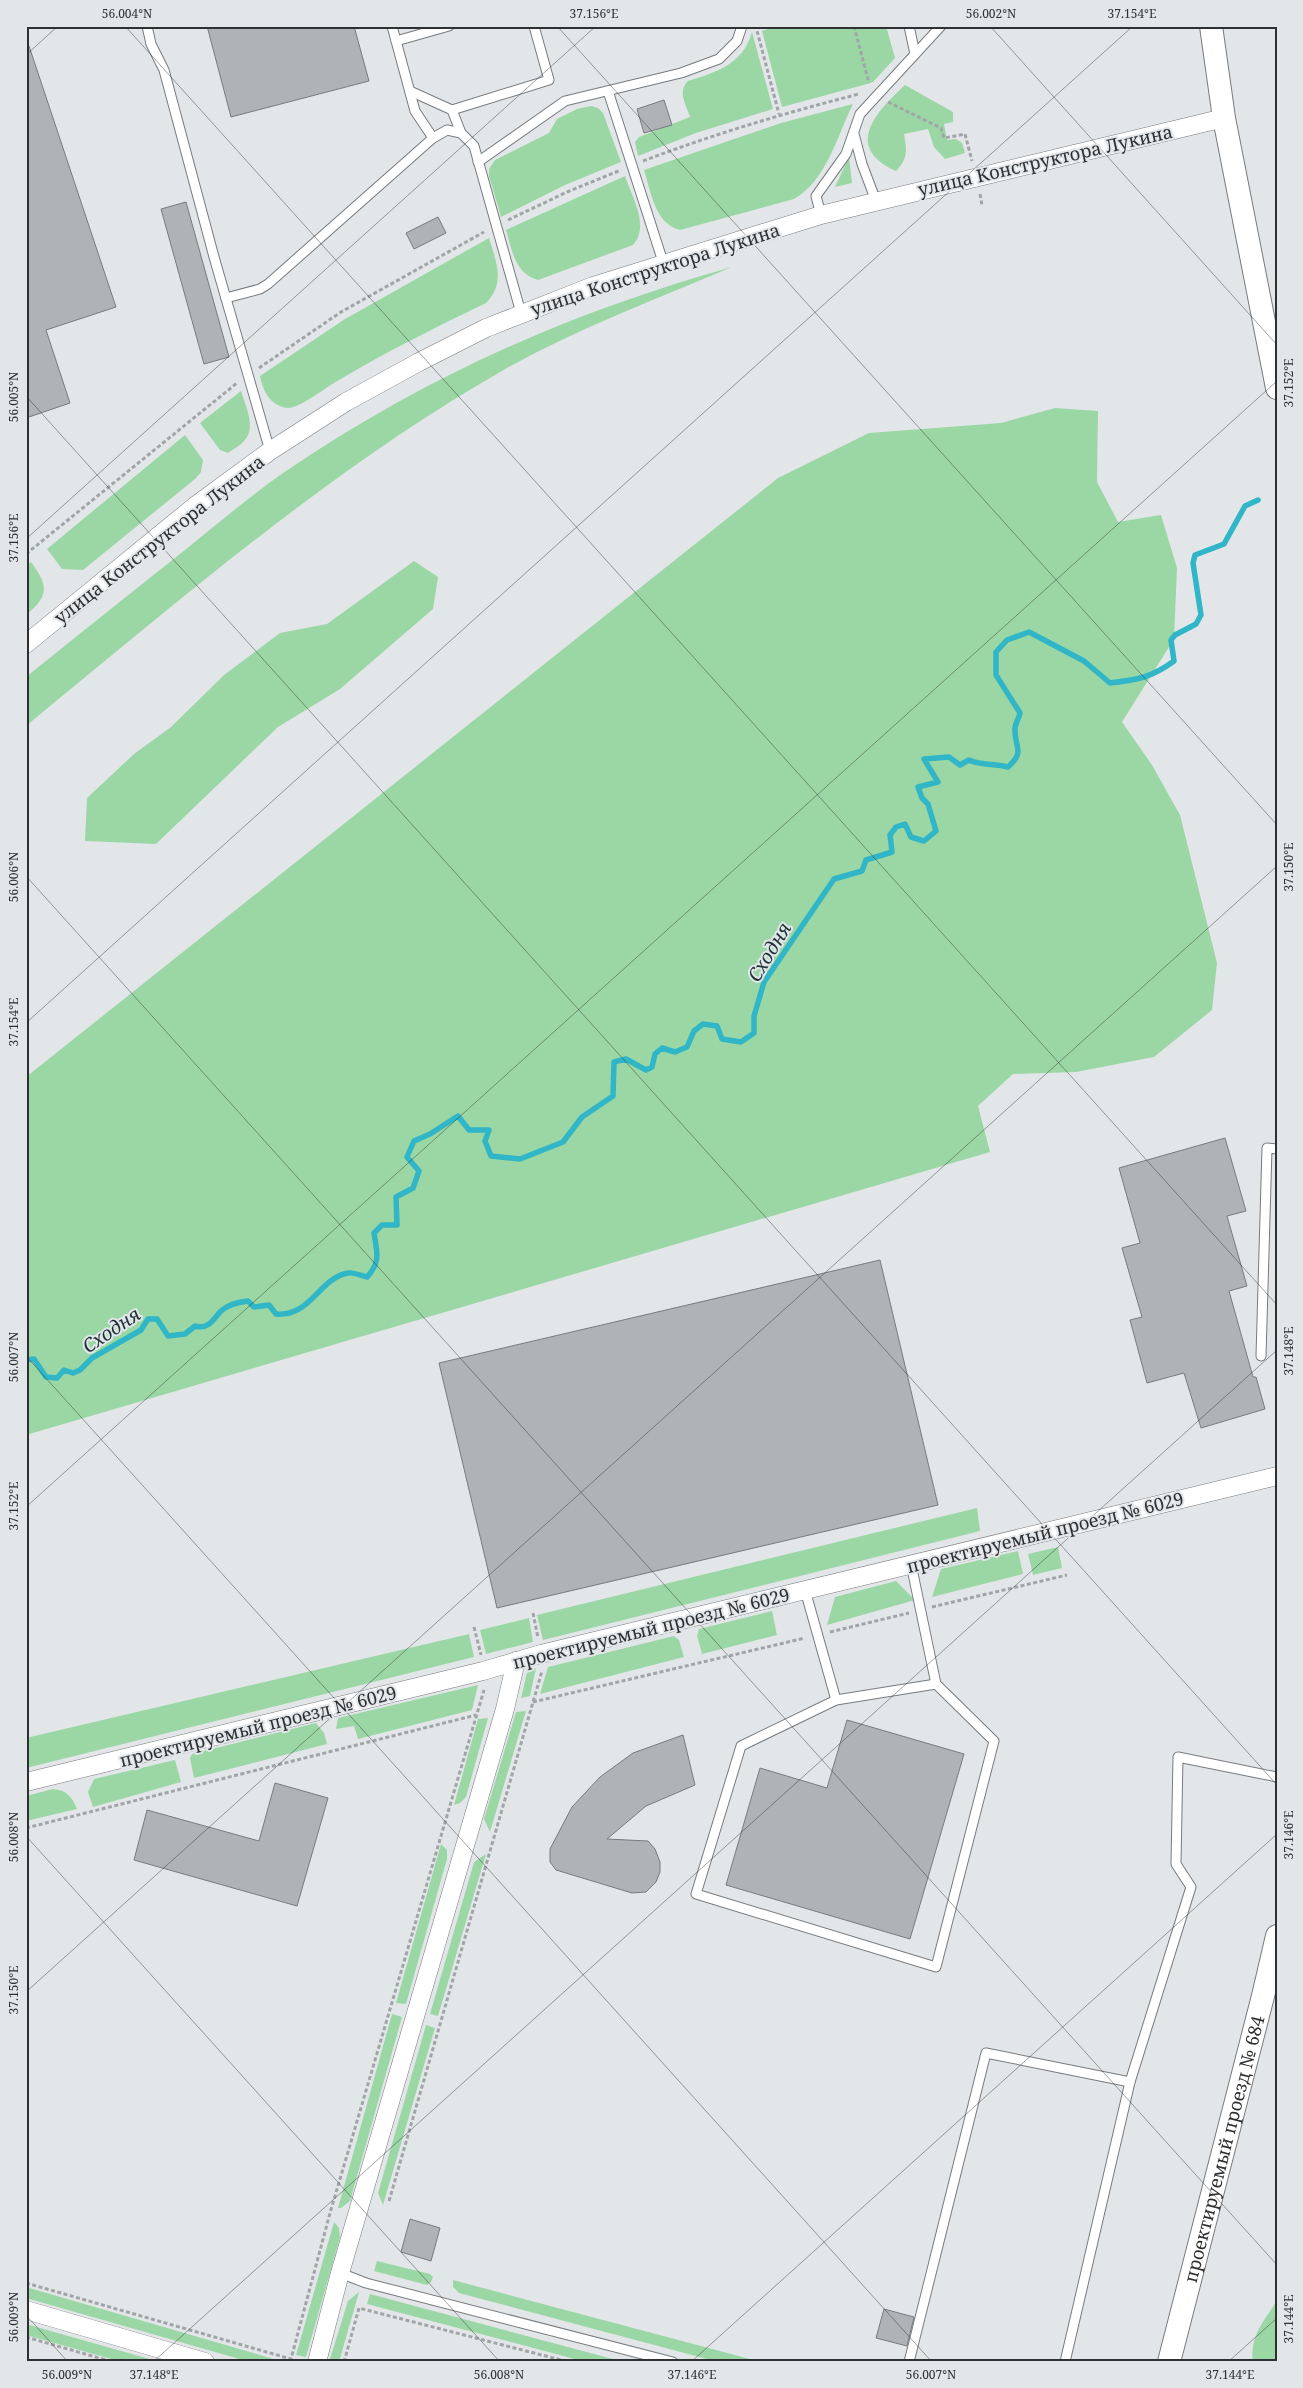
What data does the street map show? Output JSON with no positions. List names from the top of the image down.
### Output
{
  "streets": {
    "street": ["улица Конструктора Лукина", "проектируемый проезд № 6029", "проектируемый проезд № 684"]
  },
  "water": ["Сходня"],
  "coordinates": [
    "56.004°N",
    "37.156°E",
    "56.002°N",
    "37.154°E",
    "37.152°E",
    "56.005°N",
    "37.150°E",
    "56.006°N",
    "37.148°E",
    "56.007°N",
    "37.146°E",
    "56.008°N",
    "56.009°N",
    "37.144°E"
  ]
}
